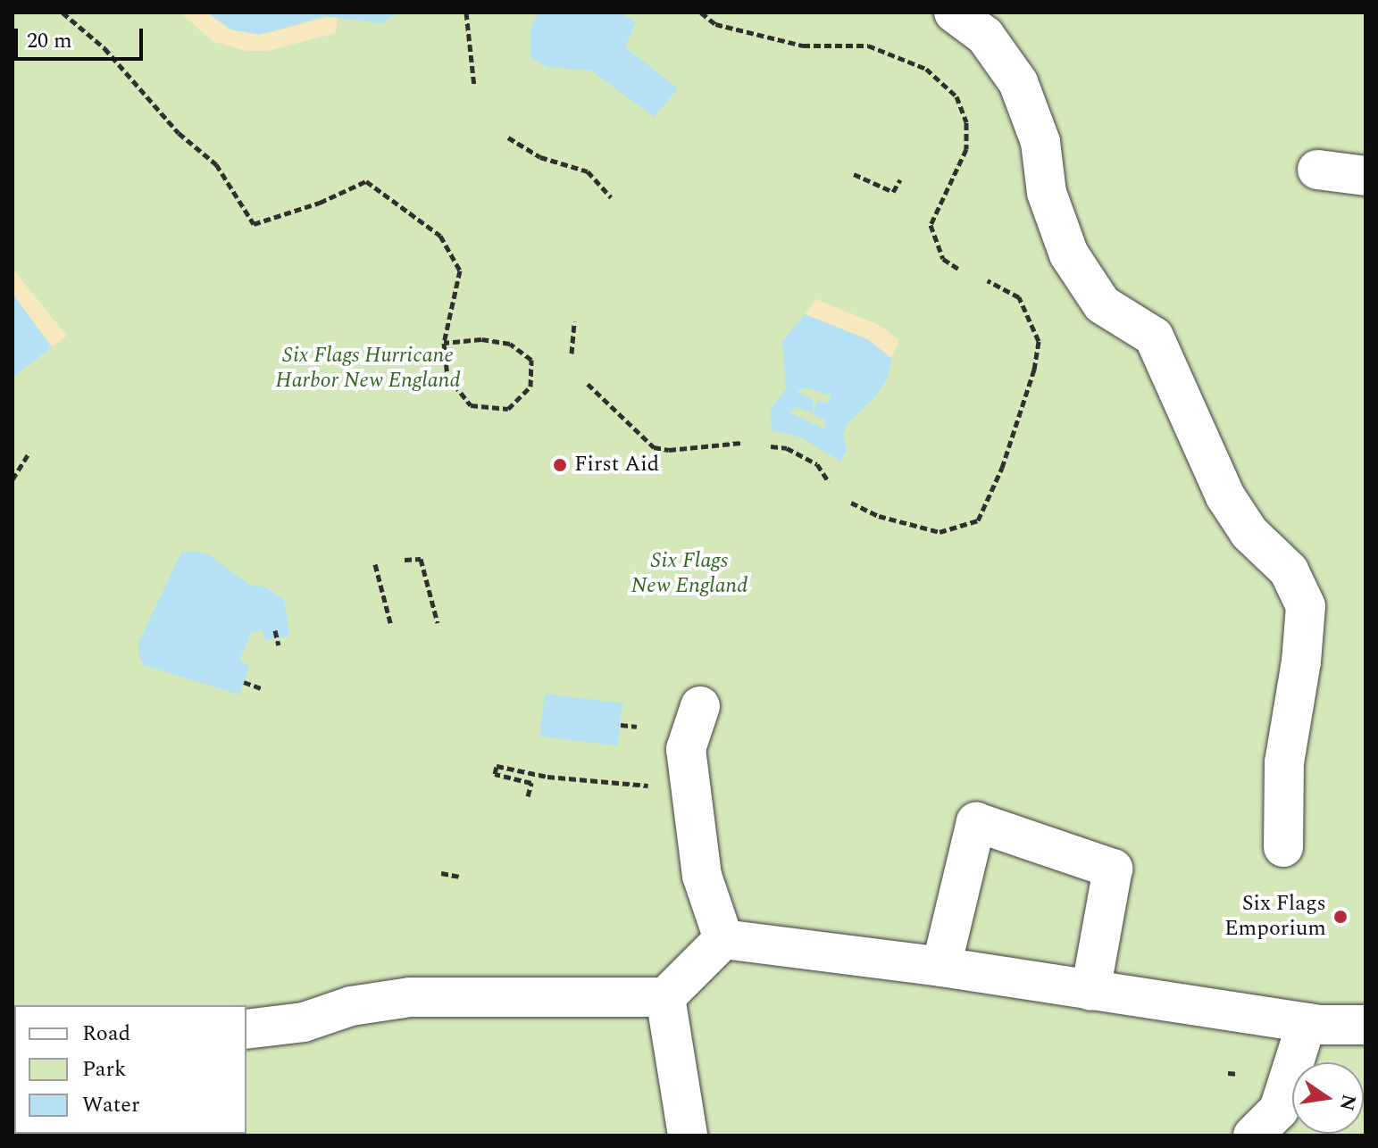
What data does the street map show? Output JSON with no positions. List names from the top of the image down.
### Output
{
  "parks": ["Six Flags Hurricane Harbor New England", "Six Flags New England"],
  "places": ["First Aid", "Six Flags Emporium"],
  "legend": ["Road", "Park", "Water"],
  "scale_bar": "20 m",
  "north": "right"
}
